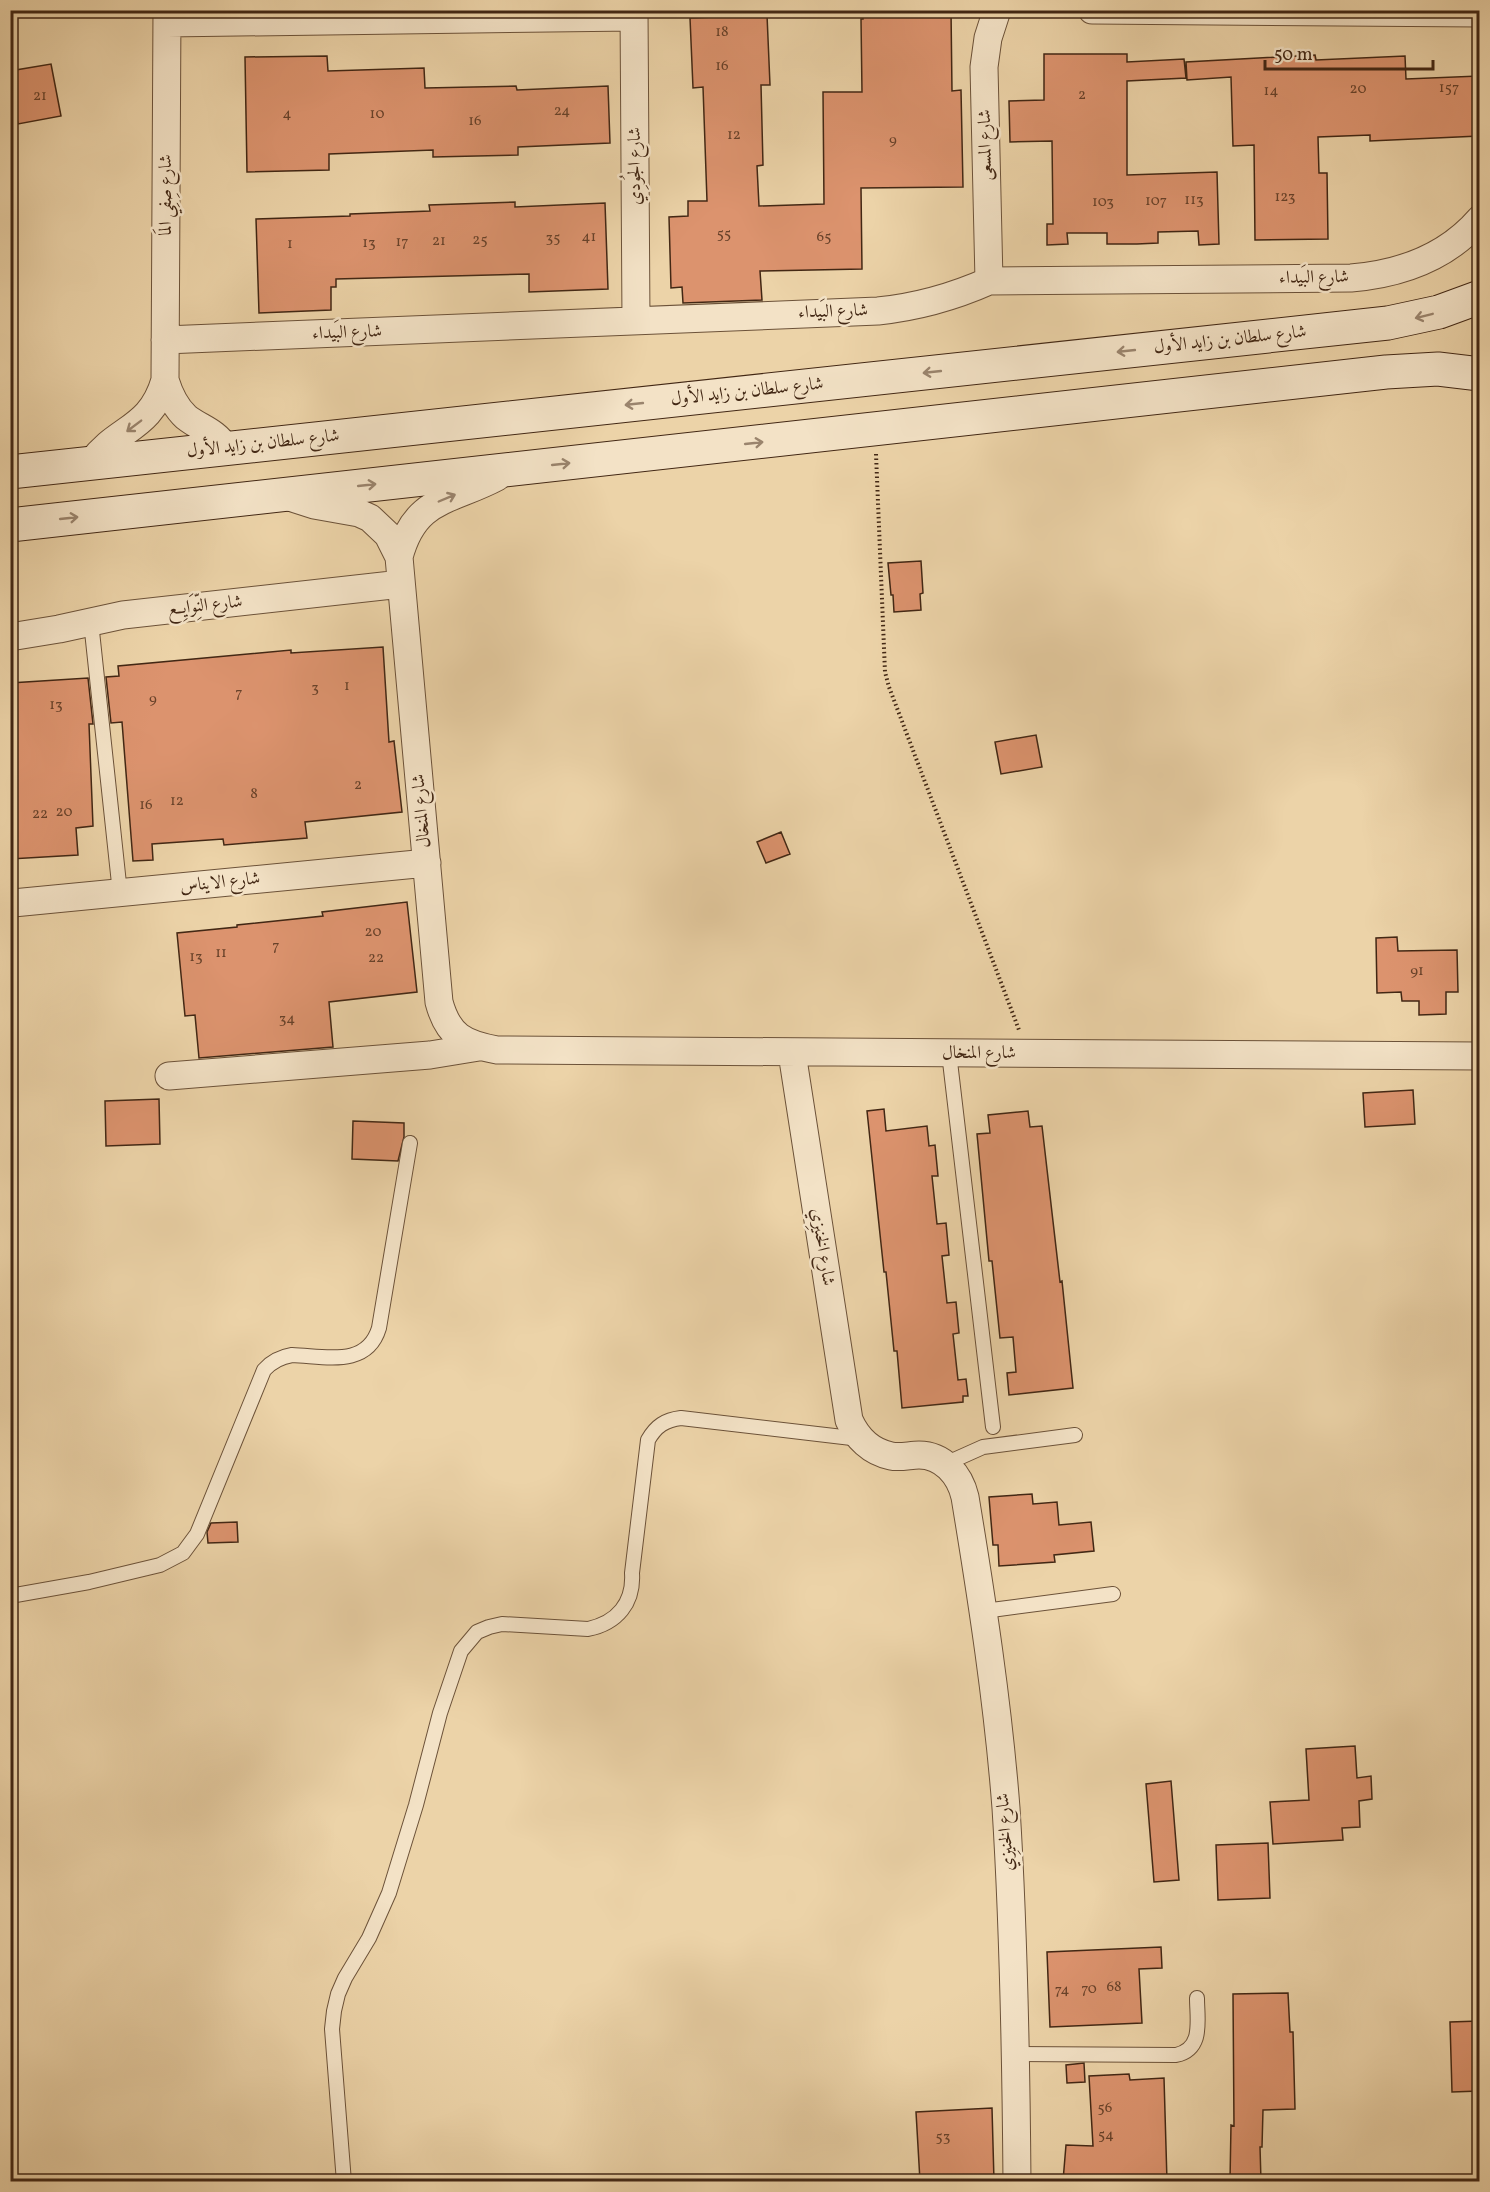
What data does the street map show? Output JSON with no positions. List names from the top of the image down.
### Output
{
  "streets": {
    "main road": ["شارع سلطان بن زايد الأول"],
    "street": [
      "شارع المسعى",
      "شارع الجُودِي",
      "شارع صِفِي المَا",
      "شارع البَيداء",
      "شارع النِّوَايِع",
      "شارع المنخال",
      "شارع الايناس",
      "شارع الخنيزِي"
    ]
  },
  "crossings": [
    ["شارع المسعى", "شارع البَيداء"],
    ["شارع الجُودِي", "شارع البَيداء"],
    ["شارع صِفِي المَا", "شارع البَيداء"],
    ["شارع صِفِي المَا", "شارع سلطان بن زايد الأول"],
    ["شارع النِّوَايِع", "شارع المنخال"],
    ["شارع المنخال", "شارع الايناس"],
    ["شارع المنخال", "شارع الخنيزِي"]
  ],
  "house_numbers": [
    "18",
    "16",
    "157",
    "20",
    "14",
    "2",
    "21",
    "24",
    "4",
    "10",
    "16",
    "12",
    "9",
    "123",
    "113",
    "107",
    "103",
    "55",
    "41",
    "65",
    "35",
    "25",
    "21",
    "17",
    "13",
    "1",
    "1",
    "3",
    "7",
    "9",
    "13",
    "2",
    "8",
    "12",
    "16",
    "20",
    "22",
    "20",
    "7",
    "11",
    "13",
    "22",
    "91",
    "34",
    "68",
    "70",
    "74",
    "56",
    "54",
    "53"
  ],
  "scale_bar": "50 m"
}
